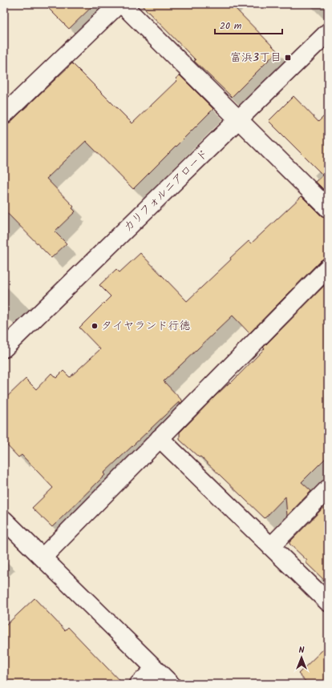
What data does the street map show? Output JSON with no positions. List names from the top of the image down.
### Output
{
  "streets": {
    "street": ["カリフォルニアロード"]
  },
  "places": {
    "transit": ["富浜3丁目"],
    "other": ["タイヤランド行徳"]
  },
  "scale_bar": "20 m",
  "north": "top"
}
